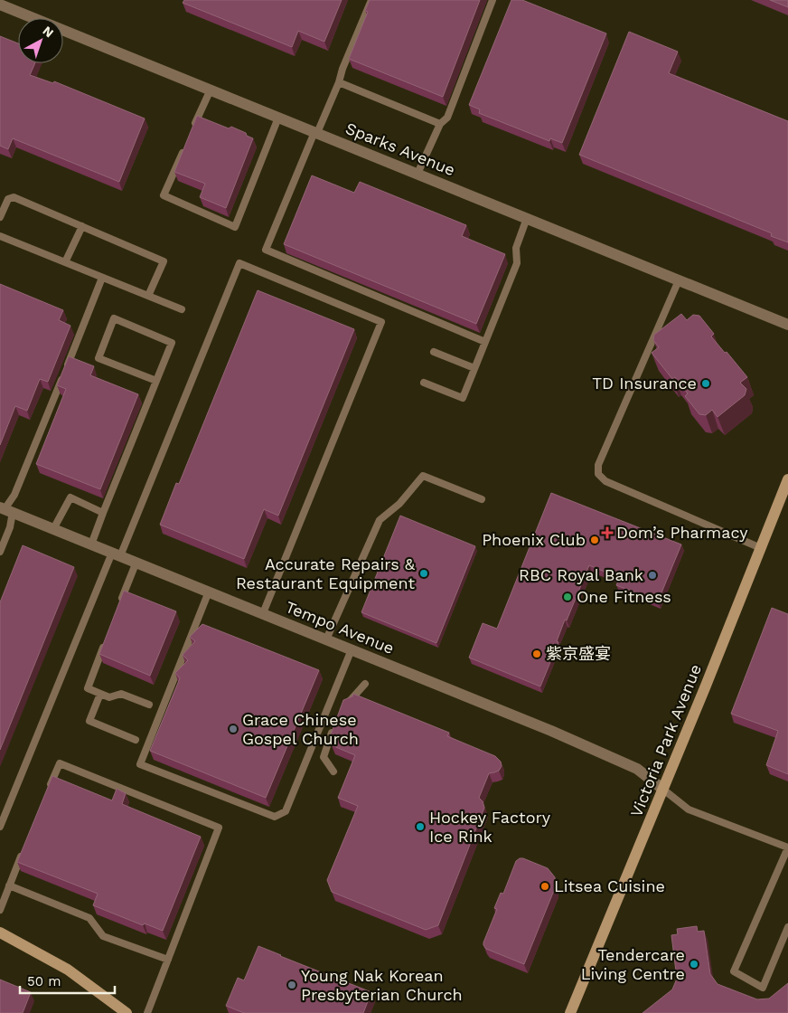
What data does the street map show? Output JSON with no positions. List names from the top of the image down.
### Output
{
  "streets": {
    "main road": ["Victoria Park Avenue"],
    "street": ["Sparks Avenue", "Tempo Avenue"]
  },
  "crossings": [
    ["Tempo Avenue", "Victoria Park Avenue"]
  ],
  "places": {
    "other": [
      "TD Insurance",
      "Phoenix Club",
      "Accurate Repairs & Restaurant Equipment",
      "RBC Royal Bank",
      "One Fitness",
      "紫京盛宴",
      "Grace Chinese Gospel Church",
      "Hockey Factory Ice Rink",
      "Litsea Cuisine",
      "Tendercare Living Centre",
      "Young Nak Korean Presbyterian Church"
    ],
    "health": ["Dom’s Pharmacy"]
  },
  "scale_bar": "50 m",
  "north": "top right"
}
